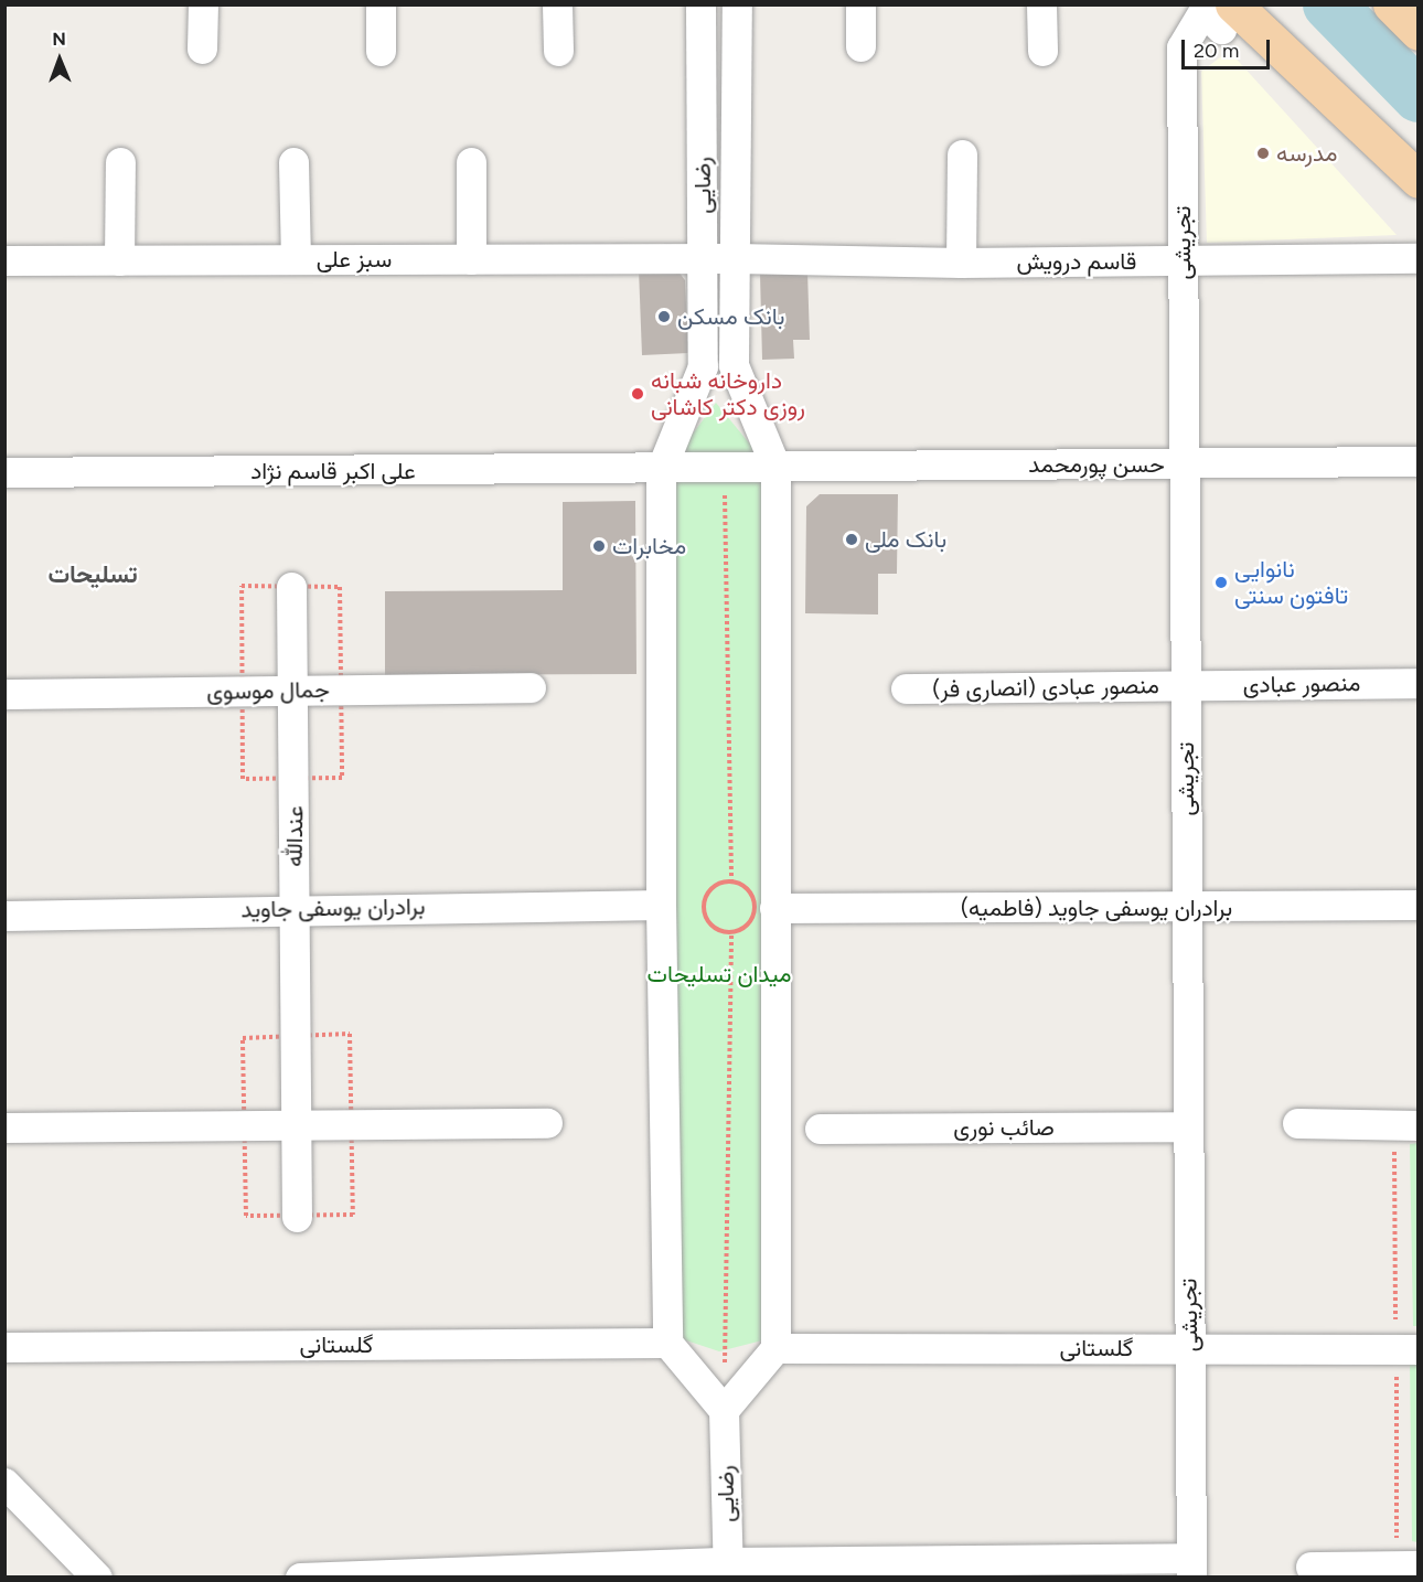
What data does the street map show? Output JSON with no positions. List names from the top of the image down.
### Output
{
  "streets": {
    "street": [
      "رضایی",
      "تجریشی",
      "سبز علی",
      "قاسم درویش",
      "حسن پورمحمد",
      "علی اکبر قاسم نژاد",
      "منصور عبادی",
      "منصور عبادی (انصاری فر)",
      "جمال موسوی",
      "عندالله",
      "برادران یوسفی جاوید",
      "برادران یوسفی جاوید (فاطمیه)",
      "صائب نوری",
      "گلستانی"
    ]
  },
  "crossings": [
    ["رضایی", "سبز علی"],
    ["رضایی", "قاسم درویش"],
    ["رضایی", "حسن پورمحمد"],
    ["رضایی", "علی اکبر قاسم نژاد"],
    ["تجریشی", "قاسم درویش"],
    ["تجریشی", "حسن پورمحمد"],
    ["تجریشی", "منصور عبادی"],
    ["تجریشی", "منصور عبادی (انصاری فر)"],
    ["تجریشی", "برادران یوسفی جاوید (فاطمیه)"],
    ["تجریشی", "صائب نوری"],
    ["تجریشی", "گلستانی"],
    ["سبز علی", "قاسم درویش"],
    ["حسن پورمحمد", "علی اکبر قاسم نژاد"],
    ["منصور عبادی", "منصور عبادی (انصاری فر)"],
    ["جمال موسوی", "عندالله"],
    ["عندالله", "برادران یوسفی جاوید"]
  ],
  "districts": ["تسلیحات"],
  "parks": ["میدان تسلیحات"],
  "places": [
    "مدرسه",
    "بانک مسکن",
    "داروخانه شبانه روزی دکتر کاشانی",
    "بانک ملی",
    "مخابرات",
    "نانوایی تافتون سنتی"
  ],
  "scale_bar": "20 m",
  "north": "top"
}
